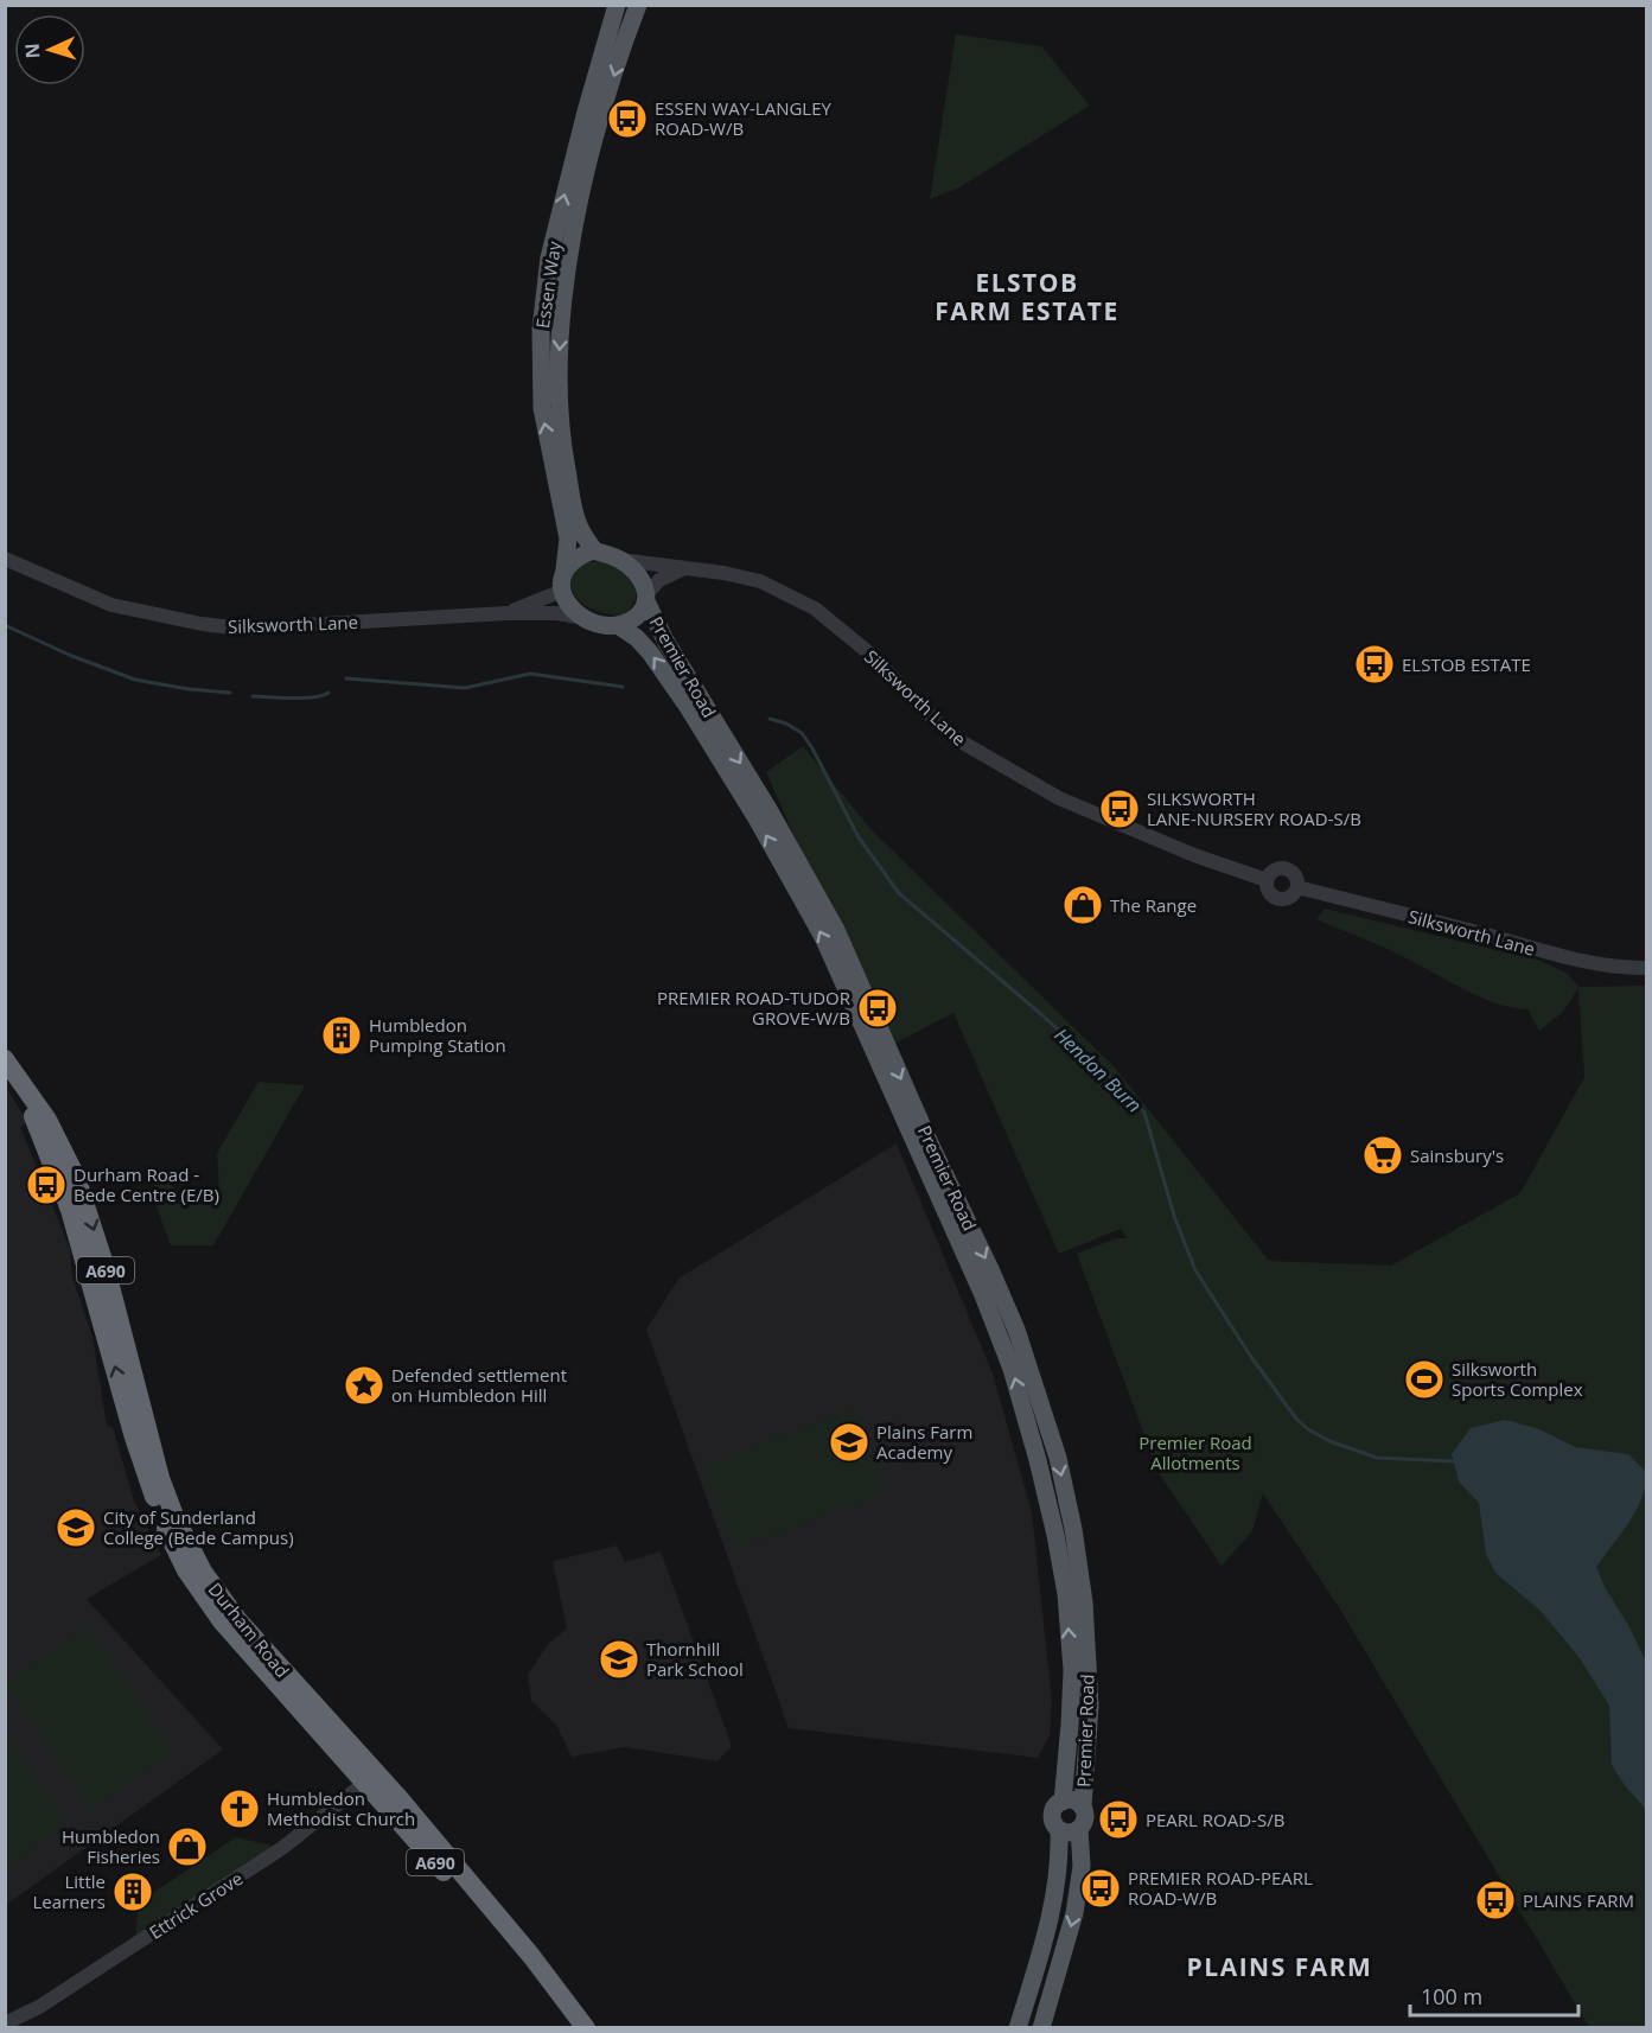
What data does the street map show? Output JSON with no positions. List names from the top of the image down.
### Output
{
  "streets": {
    "highway": ["A690", "Durham Road"],
    "main road": ["Essen Way", "Premier Road"],
    "street": ["Silksworth Lane", "Ettrick Grove"]
  },
  "crossings": [
    ["Essen Way", "Silksworth Lane"],
    ["Essen Way", "Premier Road"],
    ["Silksworth Lane", "Premier Road"],
    ["Durham Road", "Ettrick Grove"]
  ],
  "districts": ["ELSTOB FARM ESTATE", "PLAINS FARM"],
  "water": ["Hendon Burn"],
  "parks": ["Premier Road Allotments"],
  "places": {
    "bus stop": [
      "ESSEN WAY-LANGLEY ROAD-W/B",
      "ELSTOB ESTATE",
      "SILKSWORTH LANE-NURSERY ROAD-S/B",
      "PREMIER ROAD-TUDOR GROVE-W/B",
      "Durham Road - Bede Centre (E/B)",
      "PEARL ROAD-S/B",
      "PREMIER ROAD-PEARL ROAD-W/B",
      "PLAINS FARM"
    ],
    "shop": ["The Range", "Humbledon Fisheries"],
    "building": ["Humbledon Pumping Station", "Little Learners"],
    "supermarket": ["Sainsbury's"],
    "sports": ["Silksworth Sports Complex"],
    "place": ["Defended settlement on Humbledon Hill"],
    "school or university": ["Plains Farm Academy", "City of Sunderland College (Bede Campus)", "Thornhill Park School"],
    "church": ["Humbledon Methodist Church"]
  },
  "scale_bar": "100 m",
  "north": "left"
}
